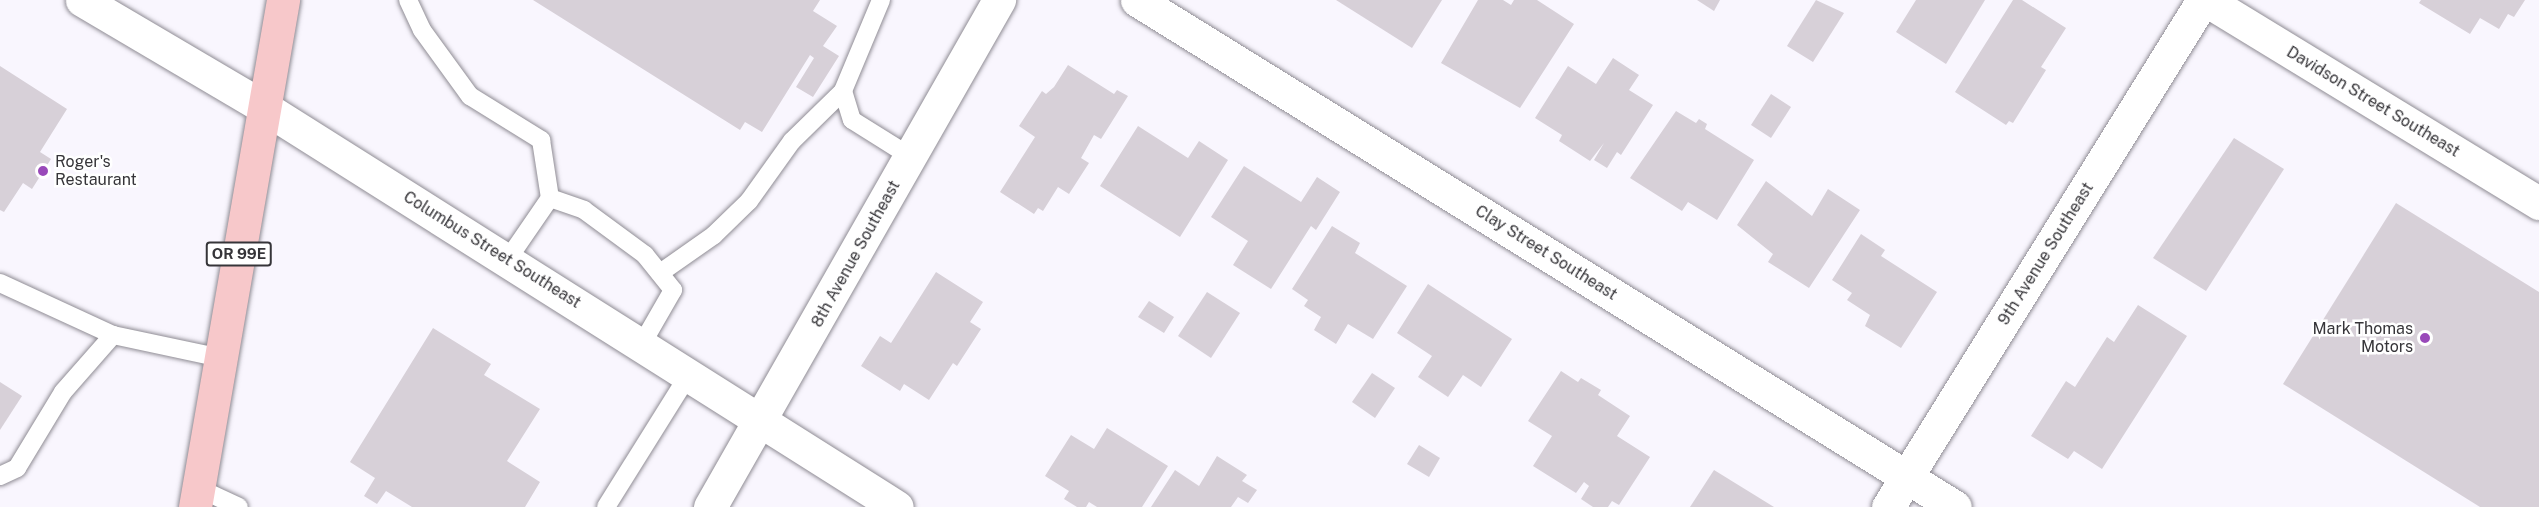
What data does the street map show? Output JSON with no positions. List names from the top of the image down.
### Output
{
  "streets": {
    "highway": ["OR 99E"],
    "street": [
      "Davidson Street Southeast",
      "Columbus Street Southeast",
      "Clay Street Southeast",
      "8th Avenue Southeast",
      "9th Avenue Southeast"
    ]
  },
  "crossings": [
    ["Davidson Street Southeast", "9th Avenue Southeast"],
    ["Columbus Street Southeast", "OR 99E"],
    ["Columbus Street Southeast", "8th Avenue Southeast"],
    ["Clay Street Southeast", "9th Avenue Southeast"]
  ],
  "places": ["Roger's Restaurant", "Mark Thomas Motors"]
}
